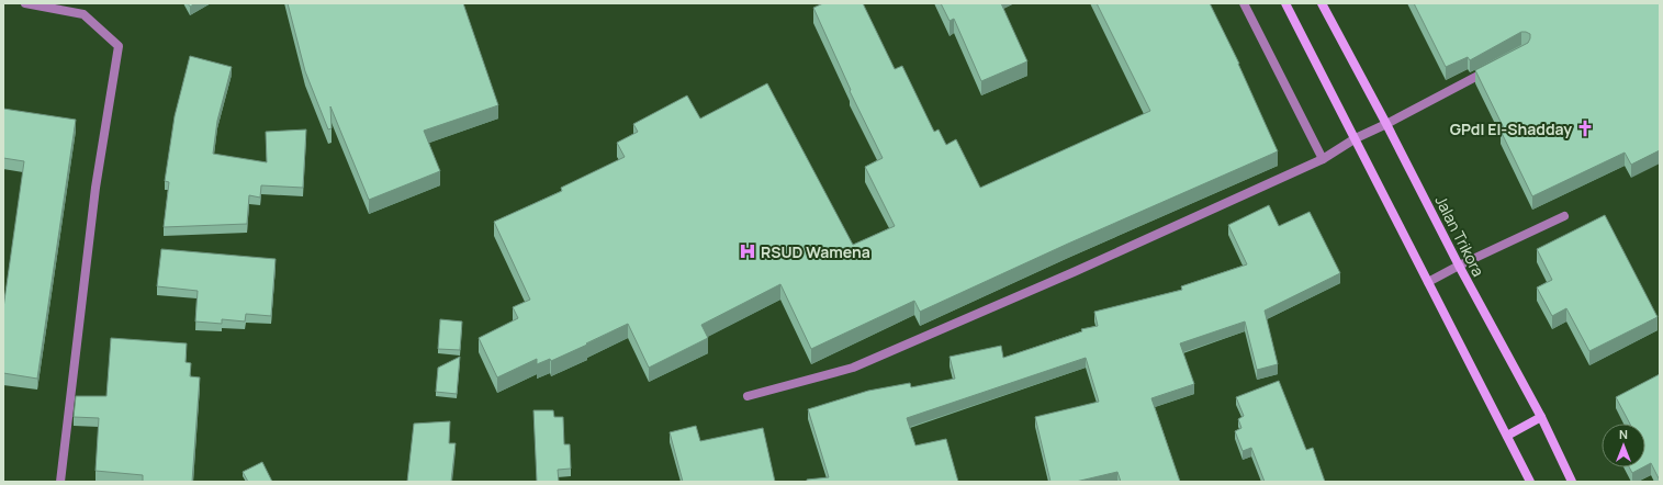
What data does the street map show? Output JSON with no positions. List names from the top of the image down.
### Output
{
  "streets": {
    "main road": ["Jalan Trikora"]
  },
  "places": {
    "church": ["GPdI El-Shadday"],
    "hospital": ["RSUD Wamena"]
  },
  "north": "top"
}
